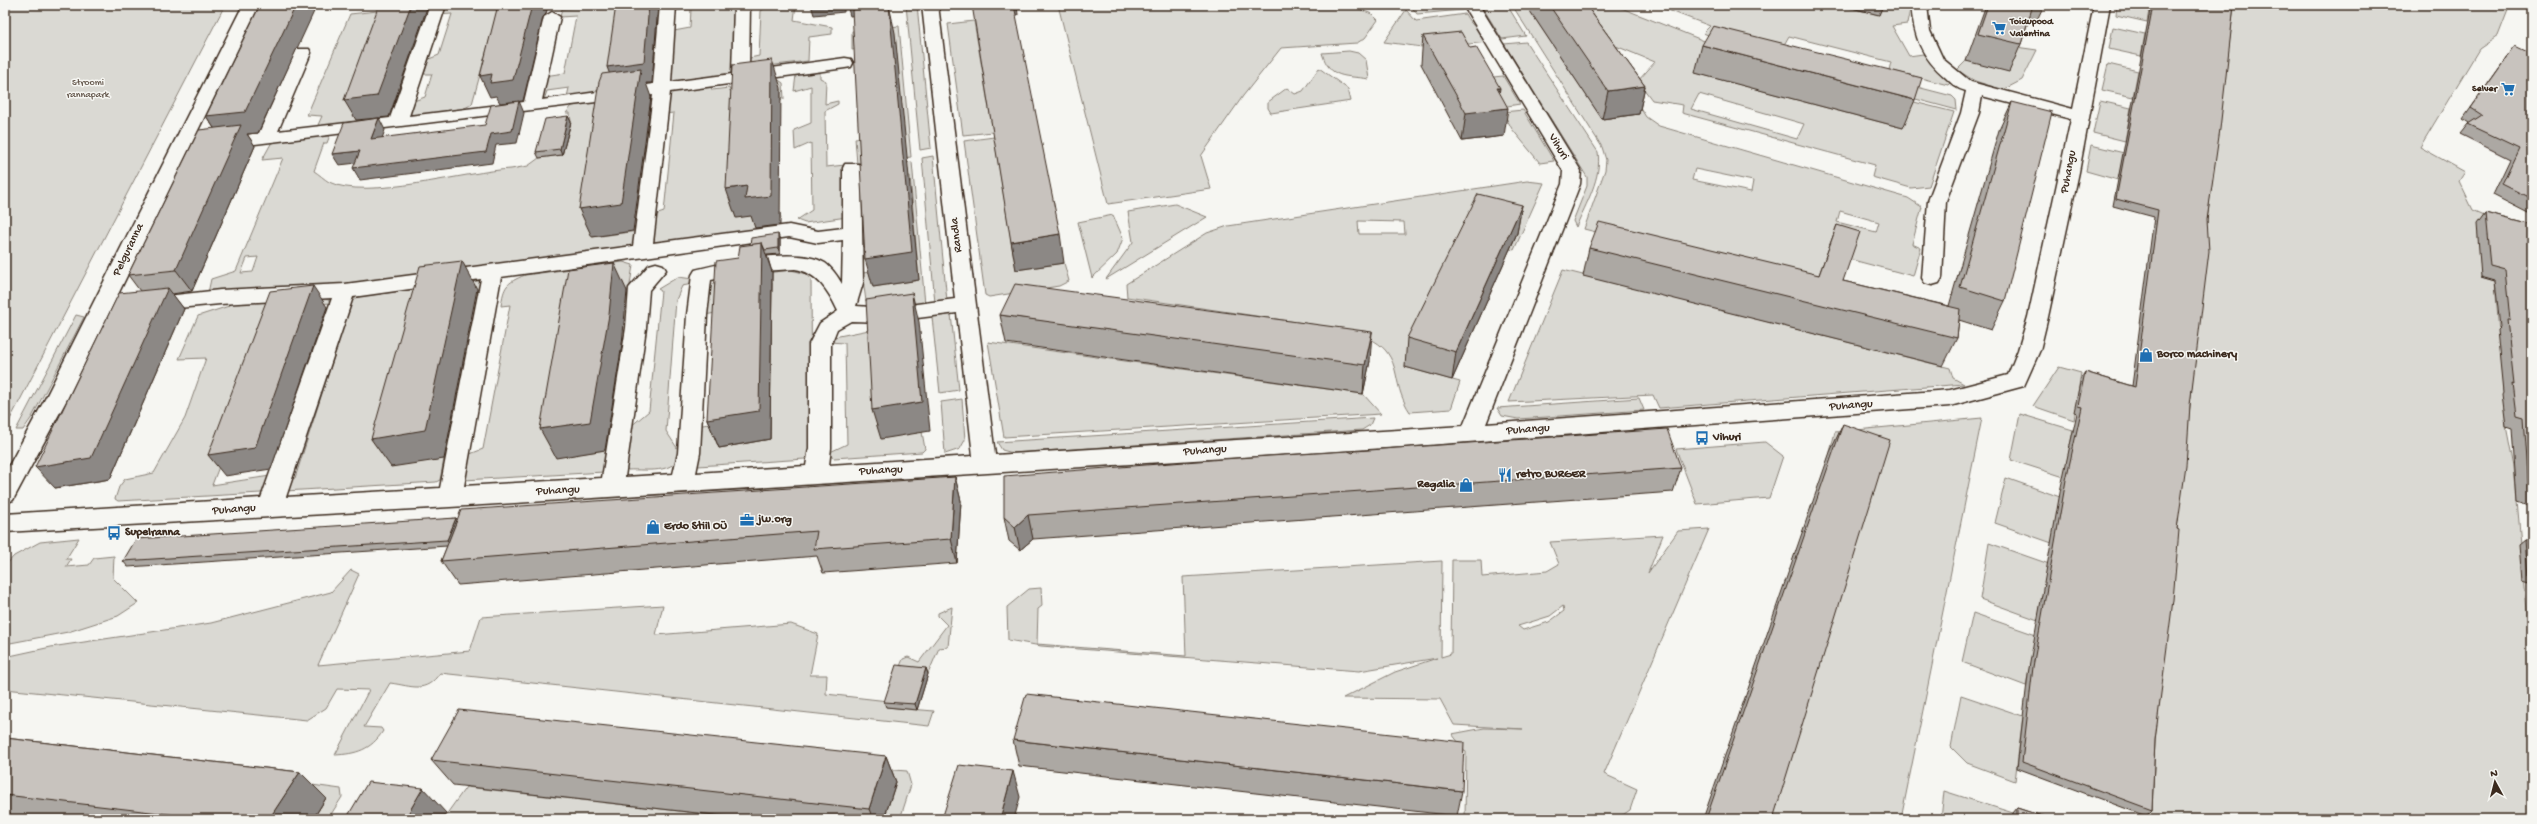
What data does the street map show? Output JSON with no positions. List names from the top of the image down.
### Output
{
  "streets": {
    "street": [
      "Vihuri",
      "Puhangu",
      "Randla",
      "Pelguranna"
    ]
  },
  "crossings": [
    ["Vihuri", "Puhangu"],
    ["Puhangu", "Randla"]
  ],
  "parks": ["Stroomi rannapark"],
  "places": {
    "supermarket": ["Toidupood Valentina", "Selver"],
    "shop": ["Borco machinery", "Regalia", "Erdo Stiil OÜ"],
    "bus stop": ["Vihuri", "Supelranna"],
    "restaurant": ["retro BURGER"],
    "office": ["jw.org"]
  },
  "north": "top"
}
